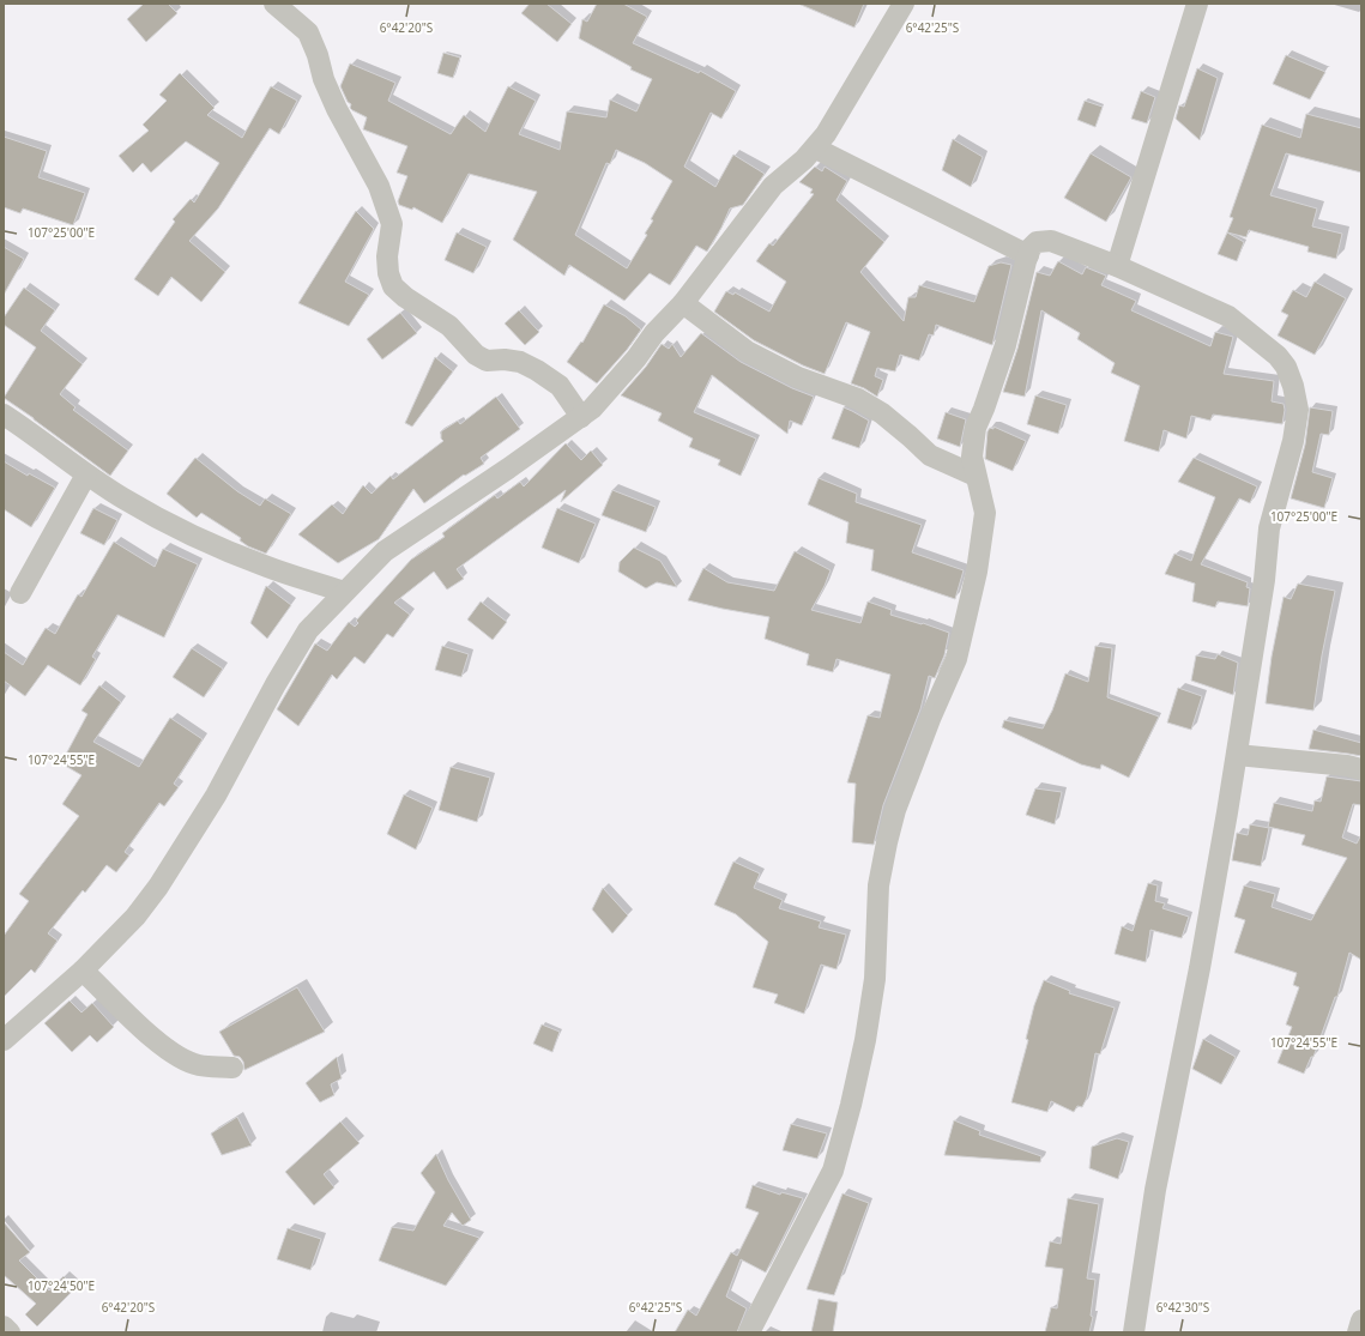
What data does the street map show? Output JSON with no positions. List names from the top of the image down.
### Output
{
  "coordinates": [
    "6°42'20\"S",
    "6°42'25\"S",
    "107°25'00\"E",
    "107°24'55\"E",
    "107°24'50\"E",
    "6°42'30\"S"
  ]
}
